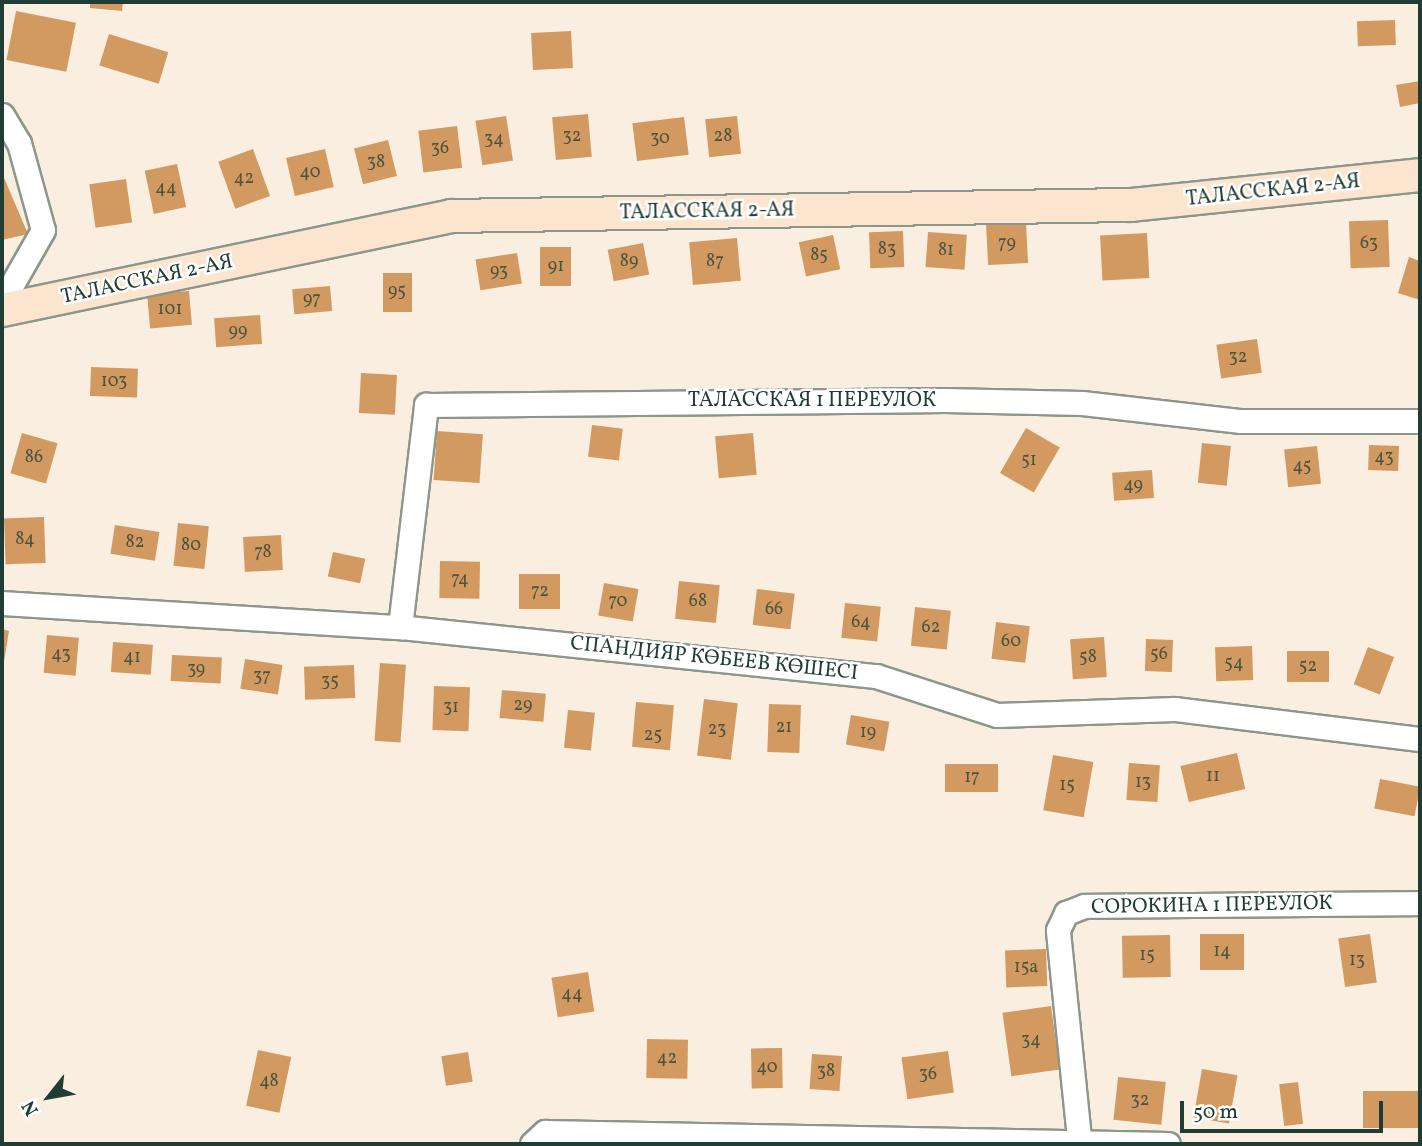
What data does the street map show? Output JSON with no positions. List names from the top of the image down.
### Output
{
  "streets": {
    "street": [
      "ТАЛАССКАЯ 2-АЯ",
      "ТАЛАССКАЯ 1 ПЕРЕУЛОК",
      "СПАНДИЯР КӨБЕЕВ КӨШЕСІ",
      "СОРОКИНА 1 ПЕРЕУЛОК"
    ]
  },
  "crossings": [
    ["ТАЛАССКАЯ 1 ПЕРЕУЛОК", "СПАНДИЯР КӨБЕЕВ КӨШЕСІ"]
  ],
  "house_numbers": [
    "32",
    "28",
    "30",
    "34",
    "36",
    "38",
    "40",
    "42",
    "44",
    "79",
    "63",
    "83",
    "81",
    "85",
    "89",
    "87",
    "91",
    "93",
    "95",
    "97",
    "101",
    "99",
    "32",
    "103",
    "86",
    "43",
    "51",
    "45",
    "49",
    "84",
    "82",
    "80",
    "78",
    "74",
    "72",
    "70",
    "68",
    "66",
    "64",
    "62",
    "60",
    "43",
    "56",
    "41",
    "58",
    "54",
    "52",
    "39",
    "37",
    "35",
    "29",
    "31",
    "21",
    "23",
    "19",
    "25",
    "11",
    "17",
    "13",
    "15",
    "14",
    "15",
    "13",
    "15а",
    "44",
    "34",
    "42",
    "40",
    "38",
    "36",
    "48",
    "32"
  ],
  "scale_bar": "50 m",
  "north": "bottom left"
}
